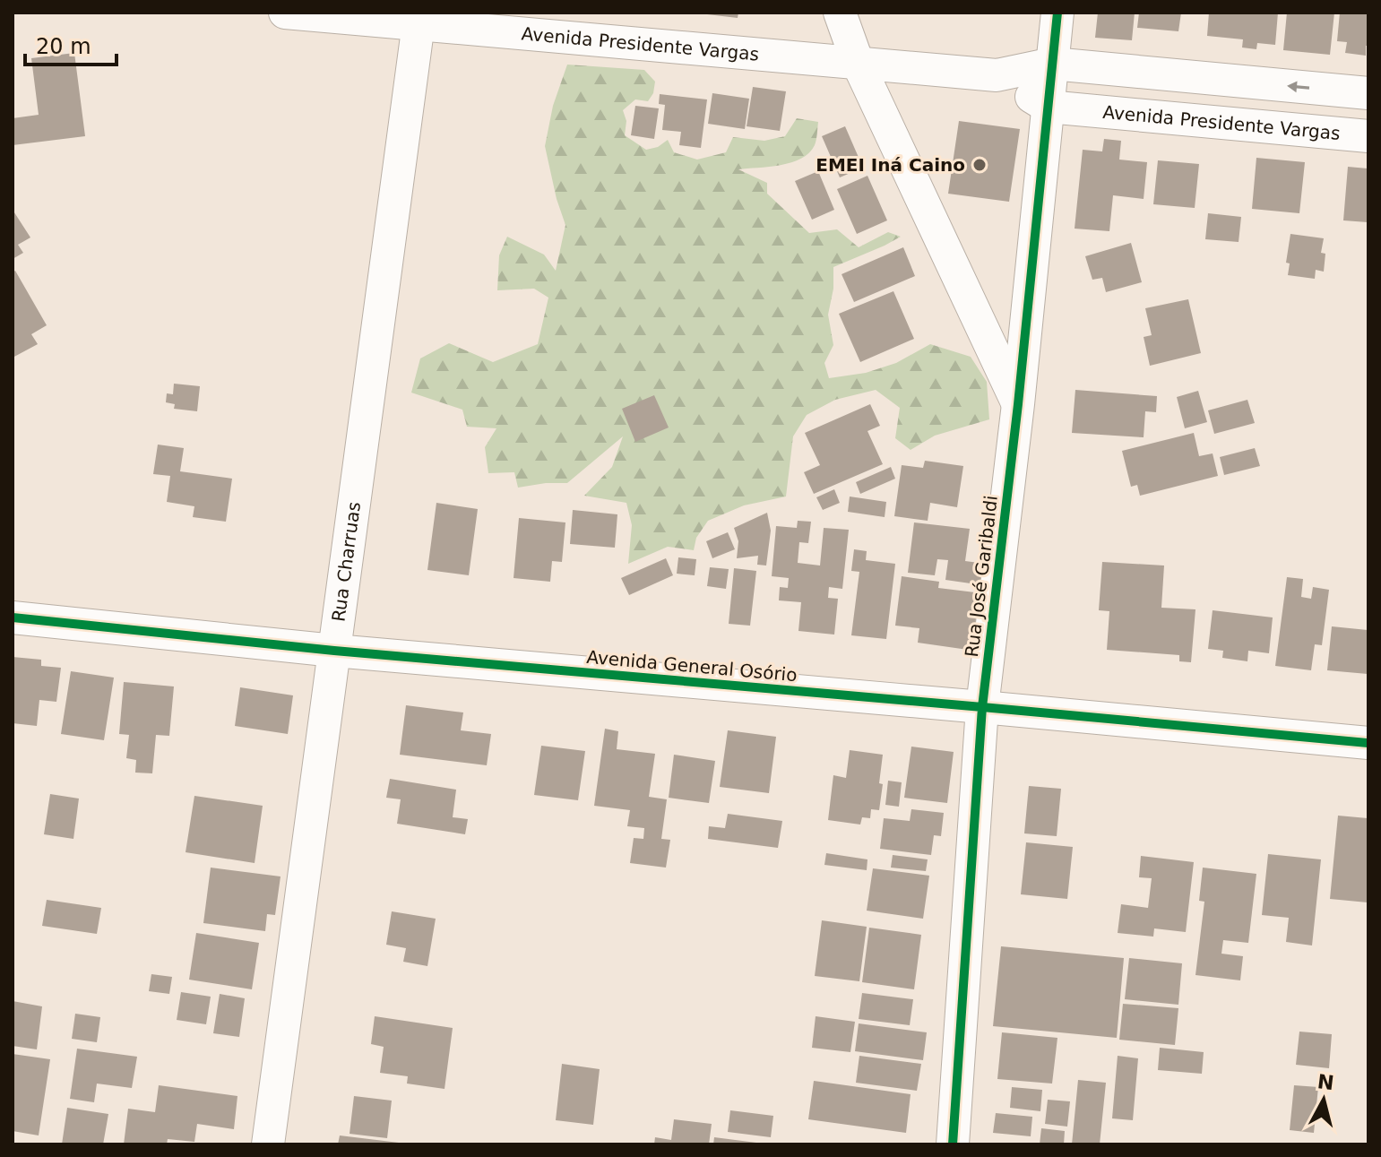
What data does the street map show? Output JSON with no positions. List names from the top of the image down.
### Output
{
  "streets": {
    "street": [
      "Avenida Presidente Vargas",
      "Rua Charruas",
      "Rua José Garibaldi",
      "Avenida General Osório"
    ]
  },
  "crossings": [
    ["Avenida Presidente Vargas", "Rua Charruas"],
    ["Avenida Presidente Vargas", "Rua José Garibaldi"],
    ["Rua Charruas", "Avenida General Osório"],
    ["Rua José Garibaldi", "Avenida General Osório"]
  ],
  "places": ["EMEI Iná Caino"],
  "scale_bar": "20 m",
  "north": "top"
}
